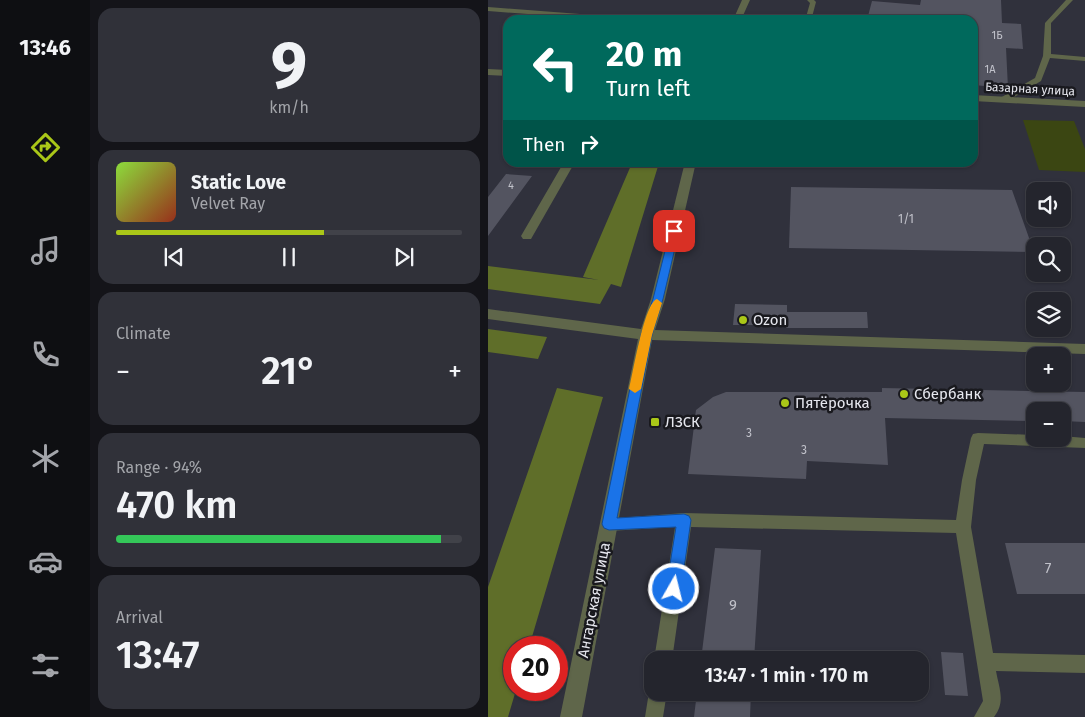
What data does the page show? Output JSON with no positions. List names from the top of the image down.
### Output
{
  "streets": {
    "street": ["Базарная улица", "Ангарская улица"]
  },
  "places": {
    "other": ["Ozon", "Сбербанк", "Пятёрочка"],
    "transit": ["ЛЗСК"]
  },
  "house_numbers": [
    "1Б",
    "1А",
    "4",
    "1/1",
    "3",
    "3",
    "7",
    "9"
  ],
  "page": {
    "tabs": "13:46",
    "tile": [
      ["9", "km/h"],
      "Climate",
      ["Range · 94%", "470 km"],
      ["Arrival", "13:47"]
    ],
    "turn": ["20 m", "Turn left"],
    "then": "Then",
    "song": ["Static Love", "Velvet Ray"],
    "map_buttons": ["+", "−"],
    "heat": ["−", "21°", "+"],
    "limit": "20",
    "trip": "13:47 · 1 min · 170 m"
  }
}
